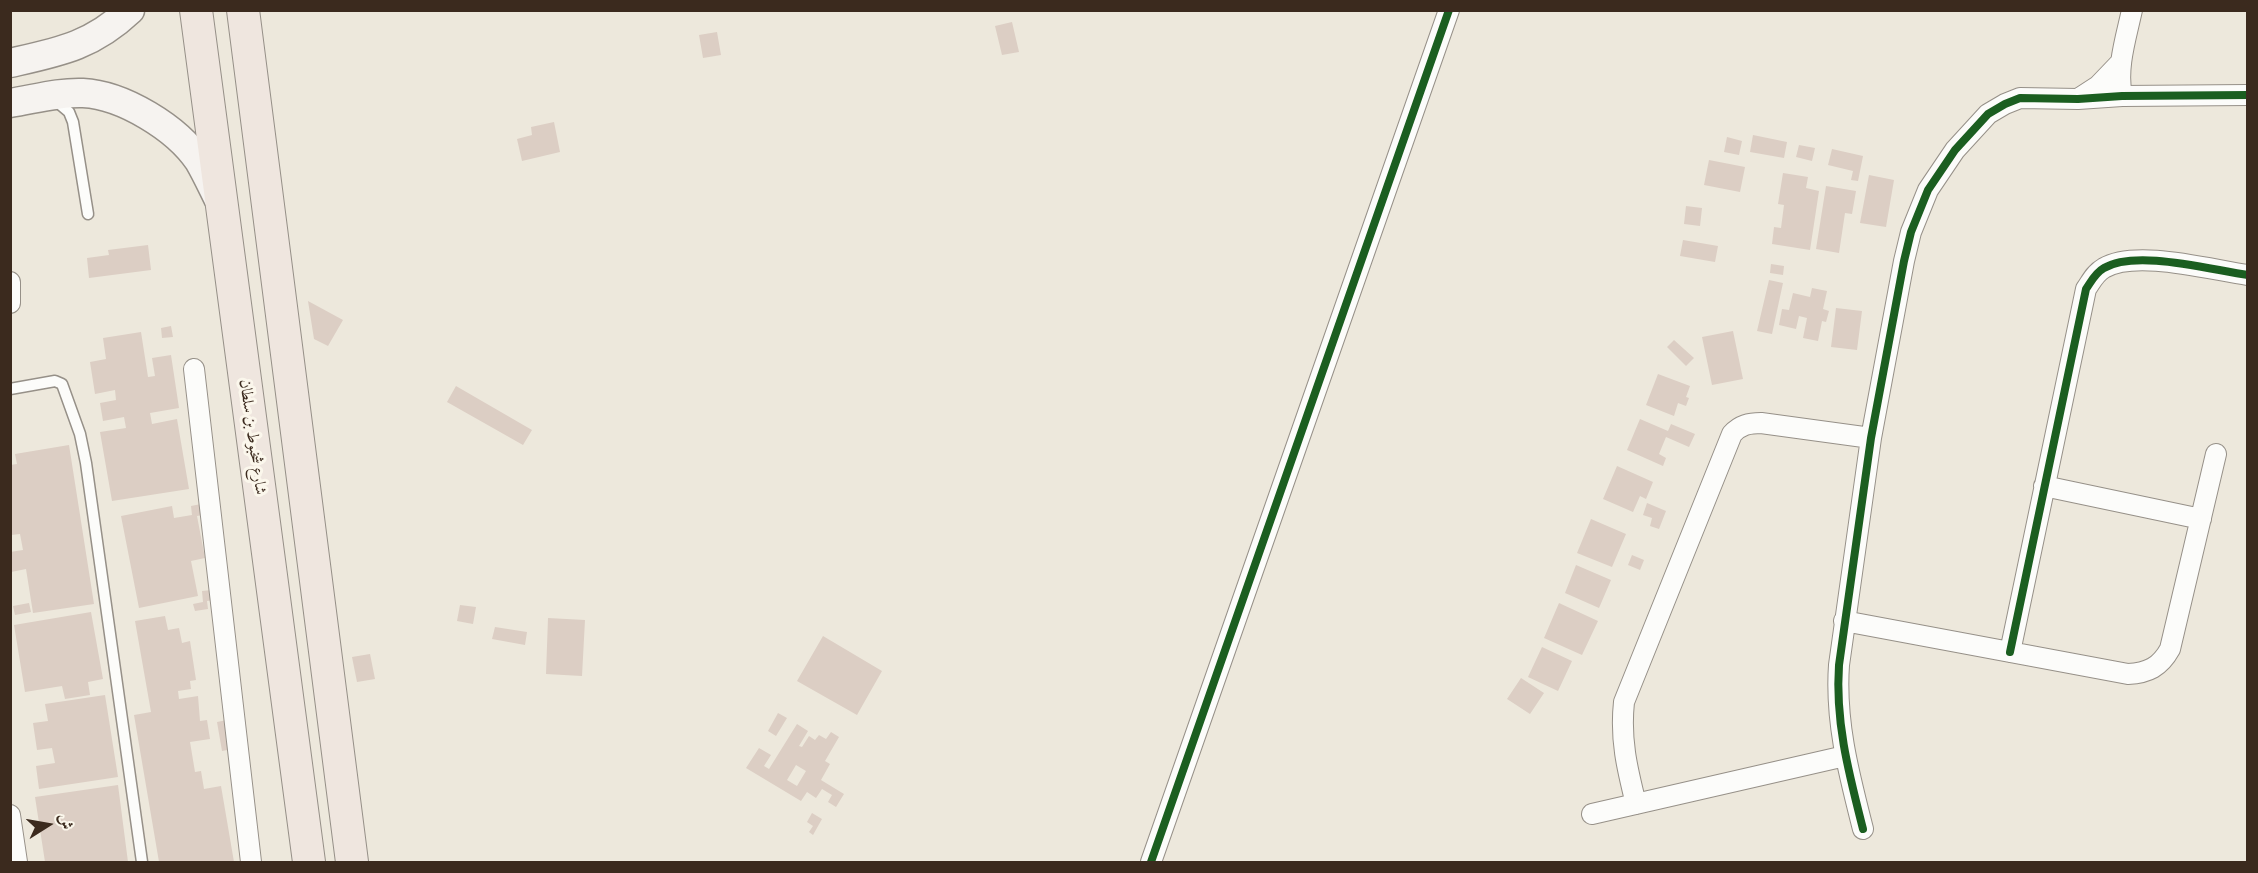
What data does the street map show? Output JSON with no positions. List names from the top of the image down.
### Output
{
  "streets": {
    "main road": ["شارع شخبوط بن سلطان"]
  },
  "north": "right"
}
